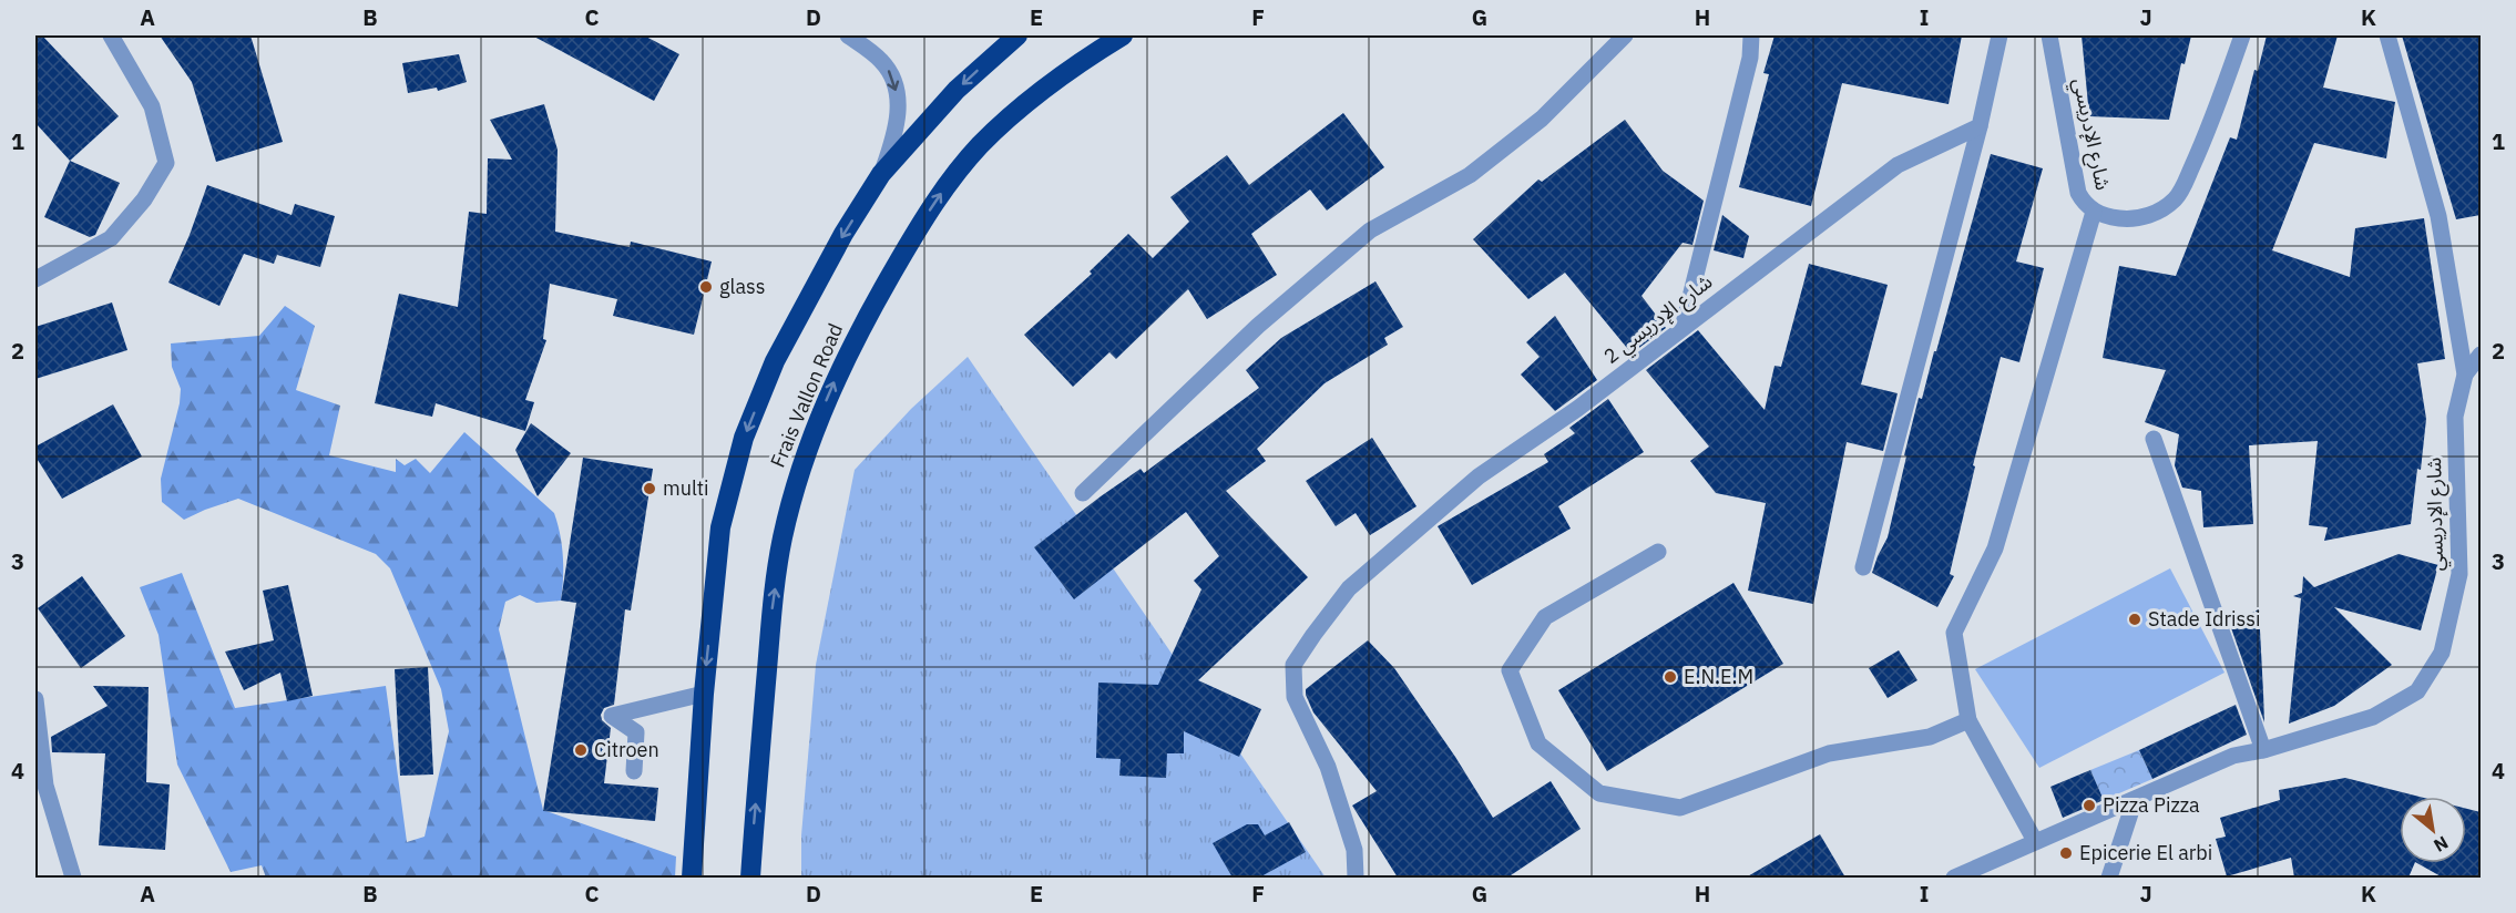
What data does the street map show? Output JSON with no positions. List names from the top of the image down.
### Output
{
  "streets": {
    "highway": ["Frais Vallon Road"],
    "street": ["شارع الإدريسي", "شارع الإدريسي 2"]
  },
  "places": [
    "glass",
    "multi",
    "Stade Idrissi",
    "E.N.E.M",
    "Citroen",
    "Pizza Pizza",
    "Epicerie El arbi"
  ],
  "north": "bottom right",
  "grid": {
    "columns": [
      "A",
      "B",
      "C",
      "D",
      "E",
      "F",
      "G",
      "H",
      "I",
      "J",
      "K"
    ],
    "rows": [
      "1",
      "2",
      "3",
      "4"
    ]
  }
}
